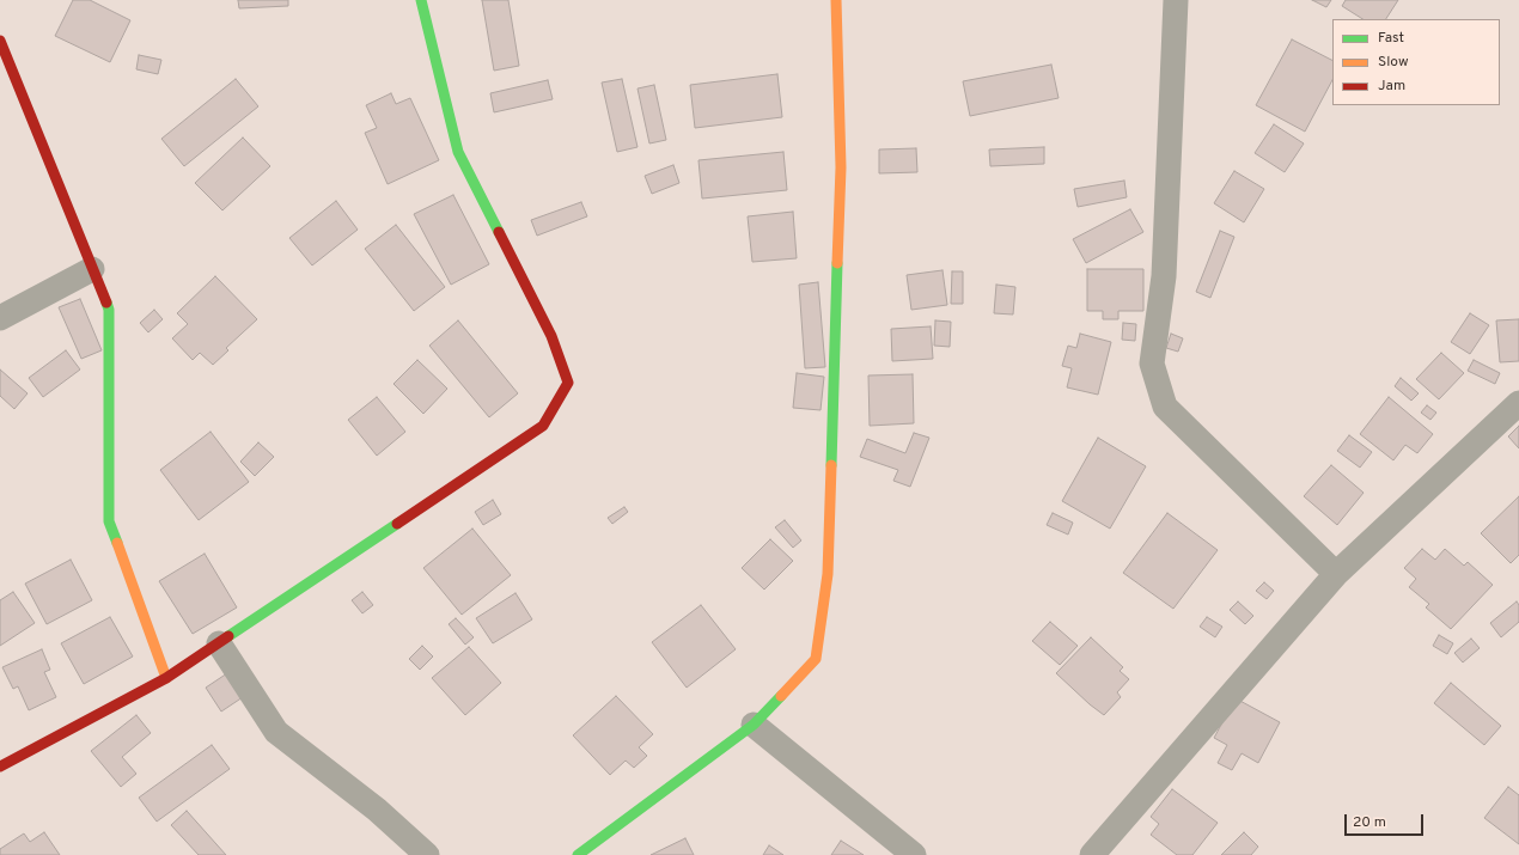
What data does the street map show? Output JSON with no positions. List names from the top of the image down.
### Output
{
  "legend": ["Fast", "Slow", "Jam"],
  "scale_bar": "20 m"
}
